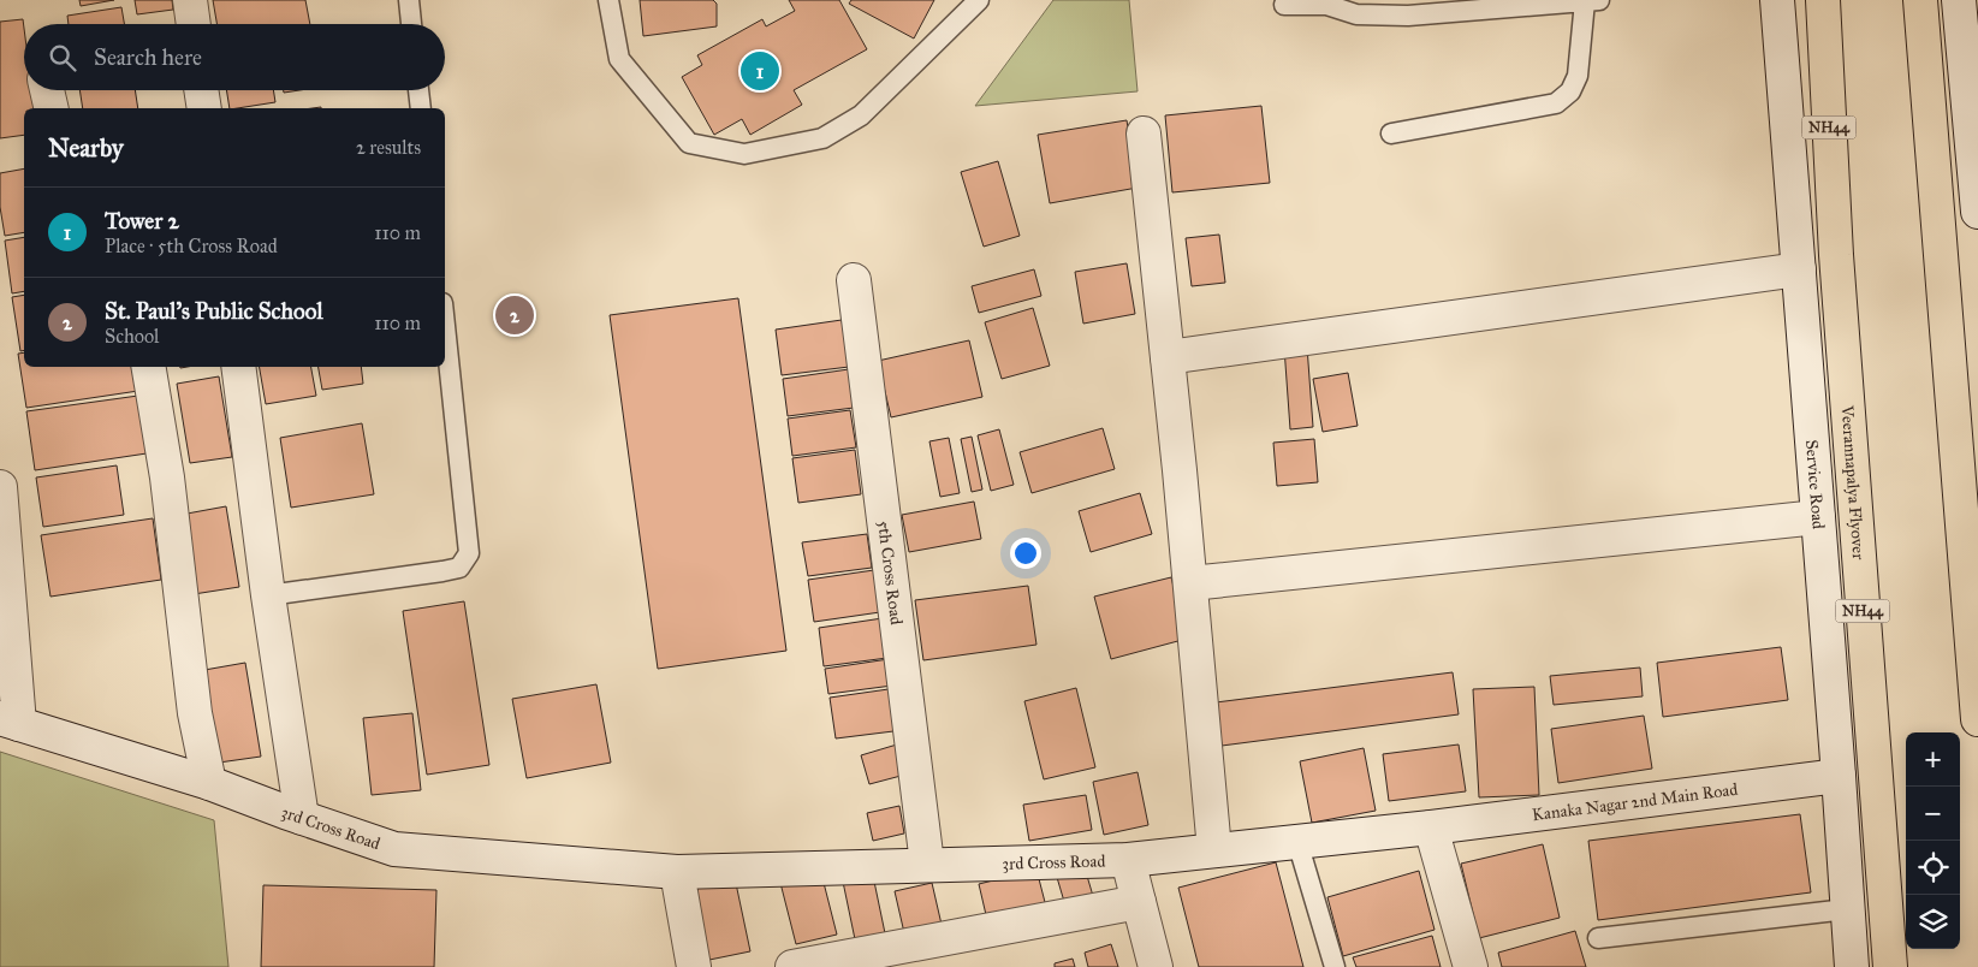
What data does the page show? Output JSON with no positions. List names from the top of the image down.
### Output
{
  "streets": {
    "highway": ["NH44", "Veerannapalya Flyover"],
    "street": [
      "Service Road",
      "5th Cross Road",
      "Kanaka Nagar 2nd Main Road",
      "3rd Cross Road"
    ]
  },
  "crossings": [
    ["Service Road", "Kanaka Nagar 2nd Main Road"],
    ["5th Cross Road", "3rd Cross Road"],
    ["Kanaka Nagar 2nd Main Road", "3rd Cross Road"]
  ],
  "page": {
    "search": "Search here",
    "pins": ["1", "2"],
    "heading": ["Nearby", "2 results"],
    "list": [
      {
        "mark": "1",
        "name": "Tower 2",
        "note": "Place · 5th Cross Road",
        "value": "110 m"
      },
      {
        "mark": "2",
        "name": "St. Paul's Public School",
        "note": "School",
        "value": "110 m"
      }
    ],
    "map_buttons": ["+", "−"]
  }
}
